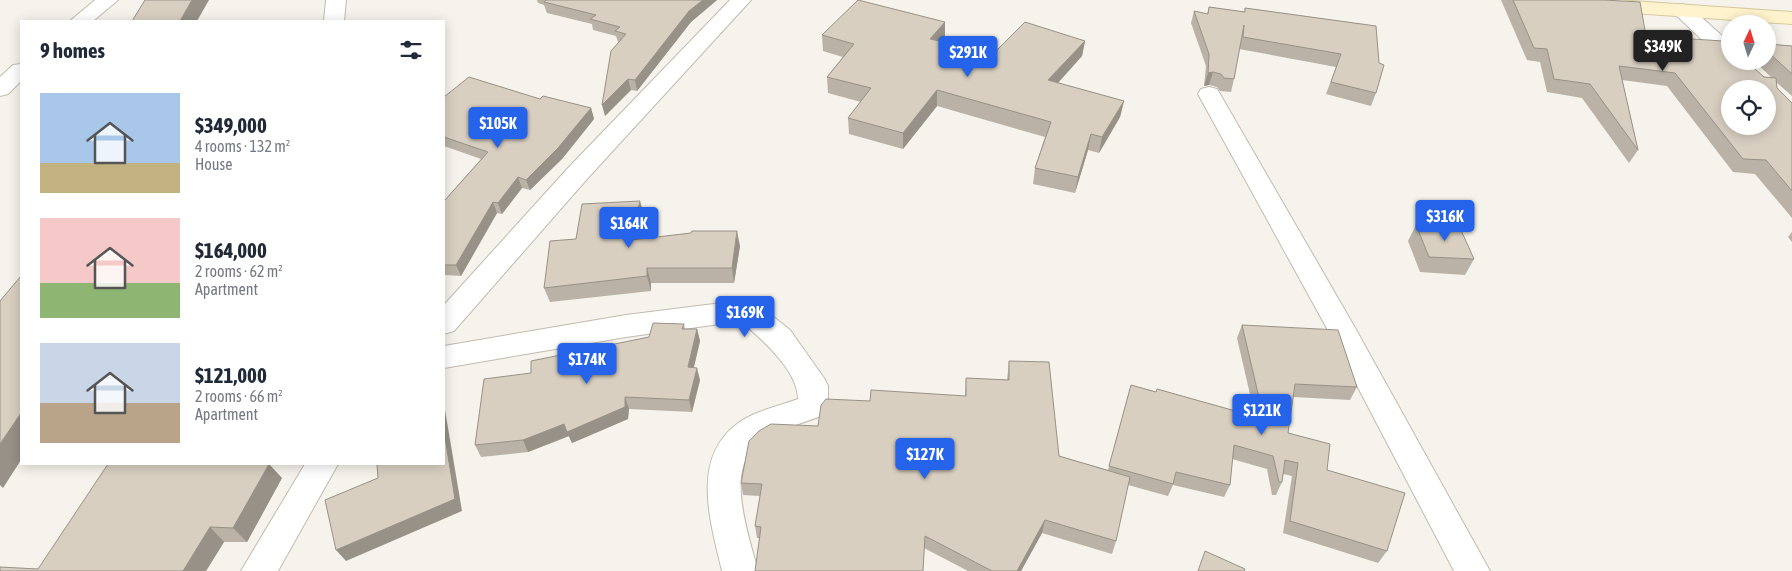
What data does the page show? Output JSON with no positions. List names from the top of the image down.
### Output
{
  "north": "top",
  "page": {
    "heading": "9 homes",
    "price": [
      "$349K",
      "$291K",
      "$105K",
      "$316K",
      "$164K",
      "$169K",
      "$174K",
      "$121K",
      "$127K"
    ],
    "list": [
      {
        "name": "$349,000",
        "note": "4 rooms · 132 m² · House"
      },
      {
        "name": "$164,000",
        "note": "2 rooms · 62 m² · Apartment"
      },
      {
        "name": "$121,000",
        "note": "2 rooms · 66 m² · Apartment"
      }
    ]
  }
}
